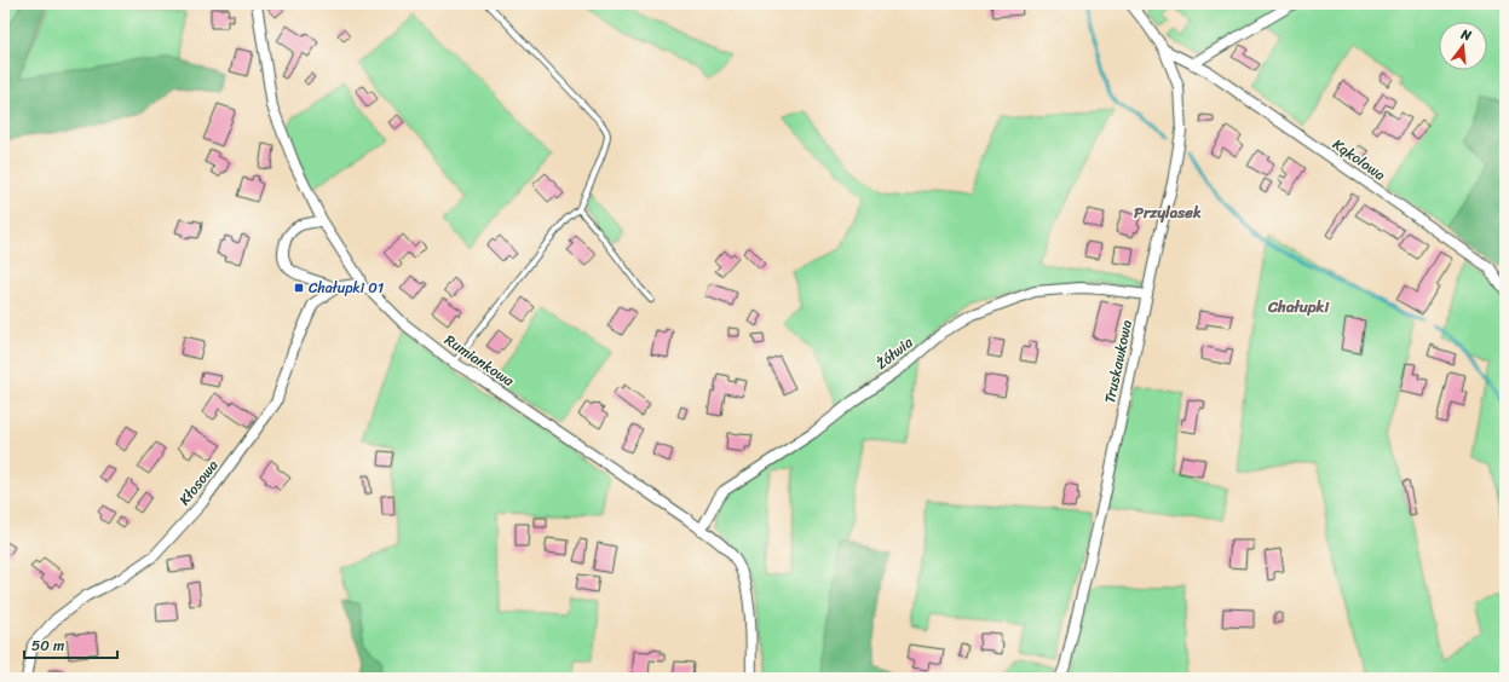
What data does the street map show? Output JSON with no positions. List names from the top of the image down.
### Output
{
  "streets": {
    "street": [
      "Kąkolowa",
      "Żółwia",
      "Rumiankowa",
      "Truskawkowa",
      "Kłosowa"
    ]
  },
  "crossings": [
    ["Kąkolowa", "Truskawkowa"],
    ["Żółwia", "Rumiankowa"],
    ["Żółwia", "Truskawkowa"],
    ["Rumiankowa", "Kłosowa"]
  ],
  "districts": ["Przylasek", "Chałupki"],
  "places": {
    "transit": ["Chałupki 01"]
  },
  "scale_bar": "50 m",
  "north": "top"
}
